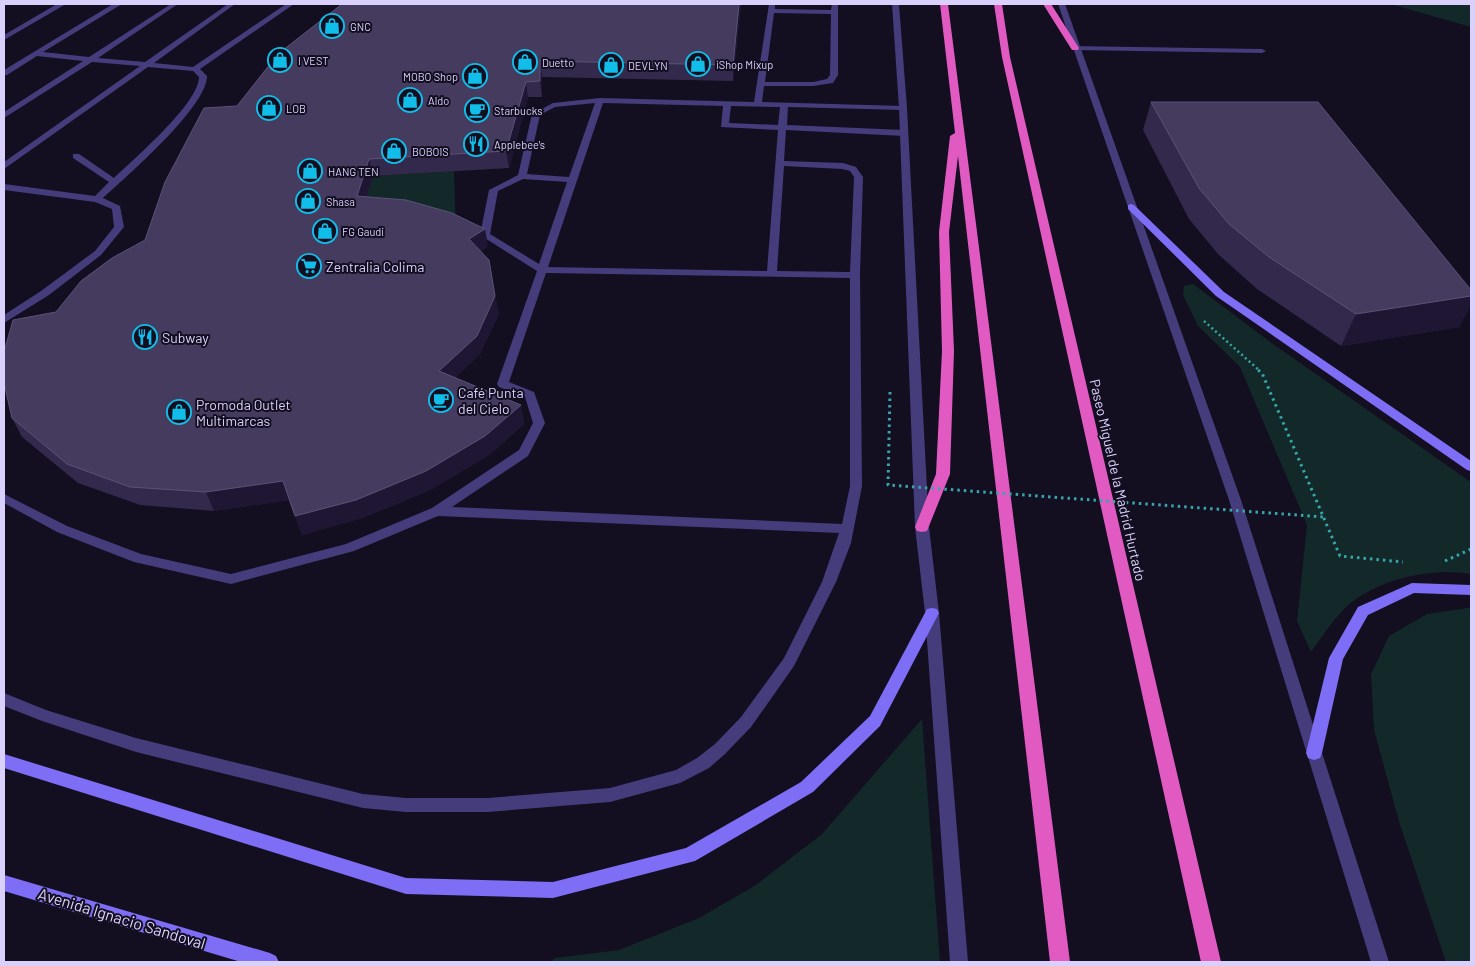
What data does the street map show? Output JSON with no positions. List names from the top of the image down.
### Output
{
  "streets": {
    "highway": ["Paseo Miguel de la Madrid Hurtado"],
    "main road": ["Avenida Ignacio Sandoval"]
  },
  "places": {
    "shop": [
      "GNC",
      "I VEST",
      "Duetto",
      "iShop Mixup",
      "DEVLYN",
      "MOBO Shop",
      "Aldo",
      "LOB",
      "BOBOIS",
      "HANG TEN",
      "Shasa",
      "FG Gaudi",
      "Promoda Outlet Multimarcas"
    ],
    "cafe": ["Starbucks", "Café Punta del Cielo"],
    "restaurant": ["Applebee's", "Subway"],
    "supermarket": ["Zentralia Colima"]
  }
}
